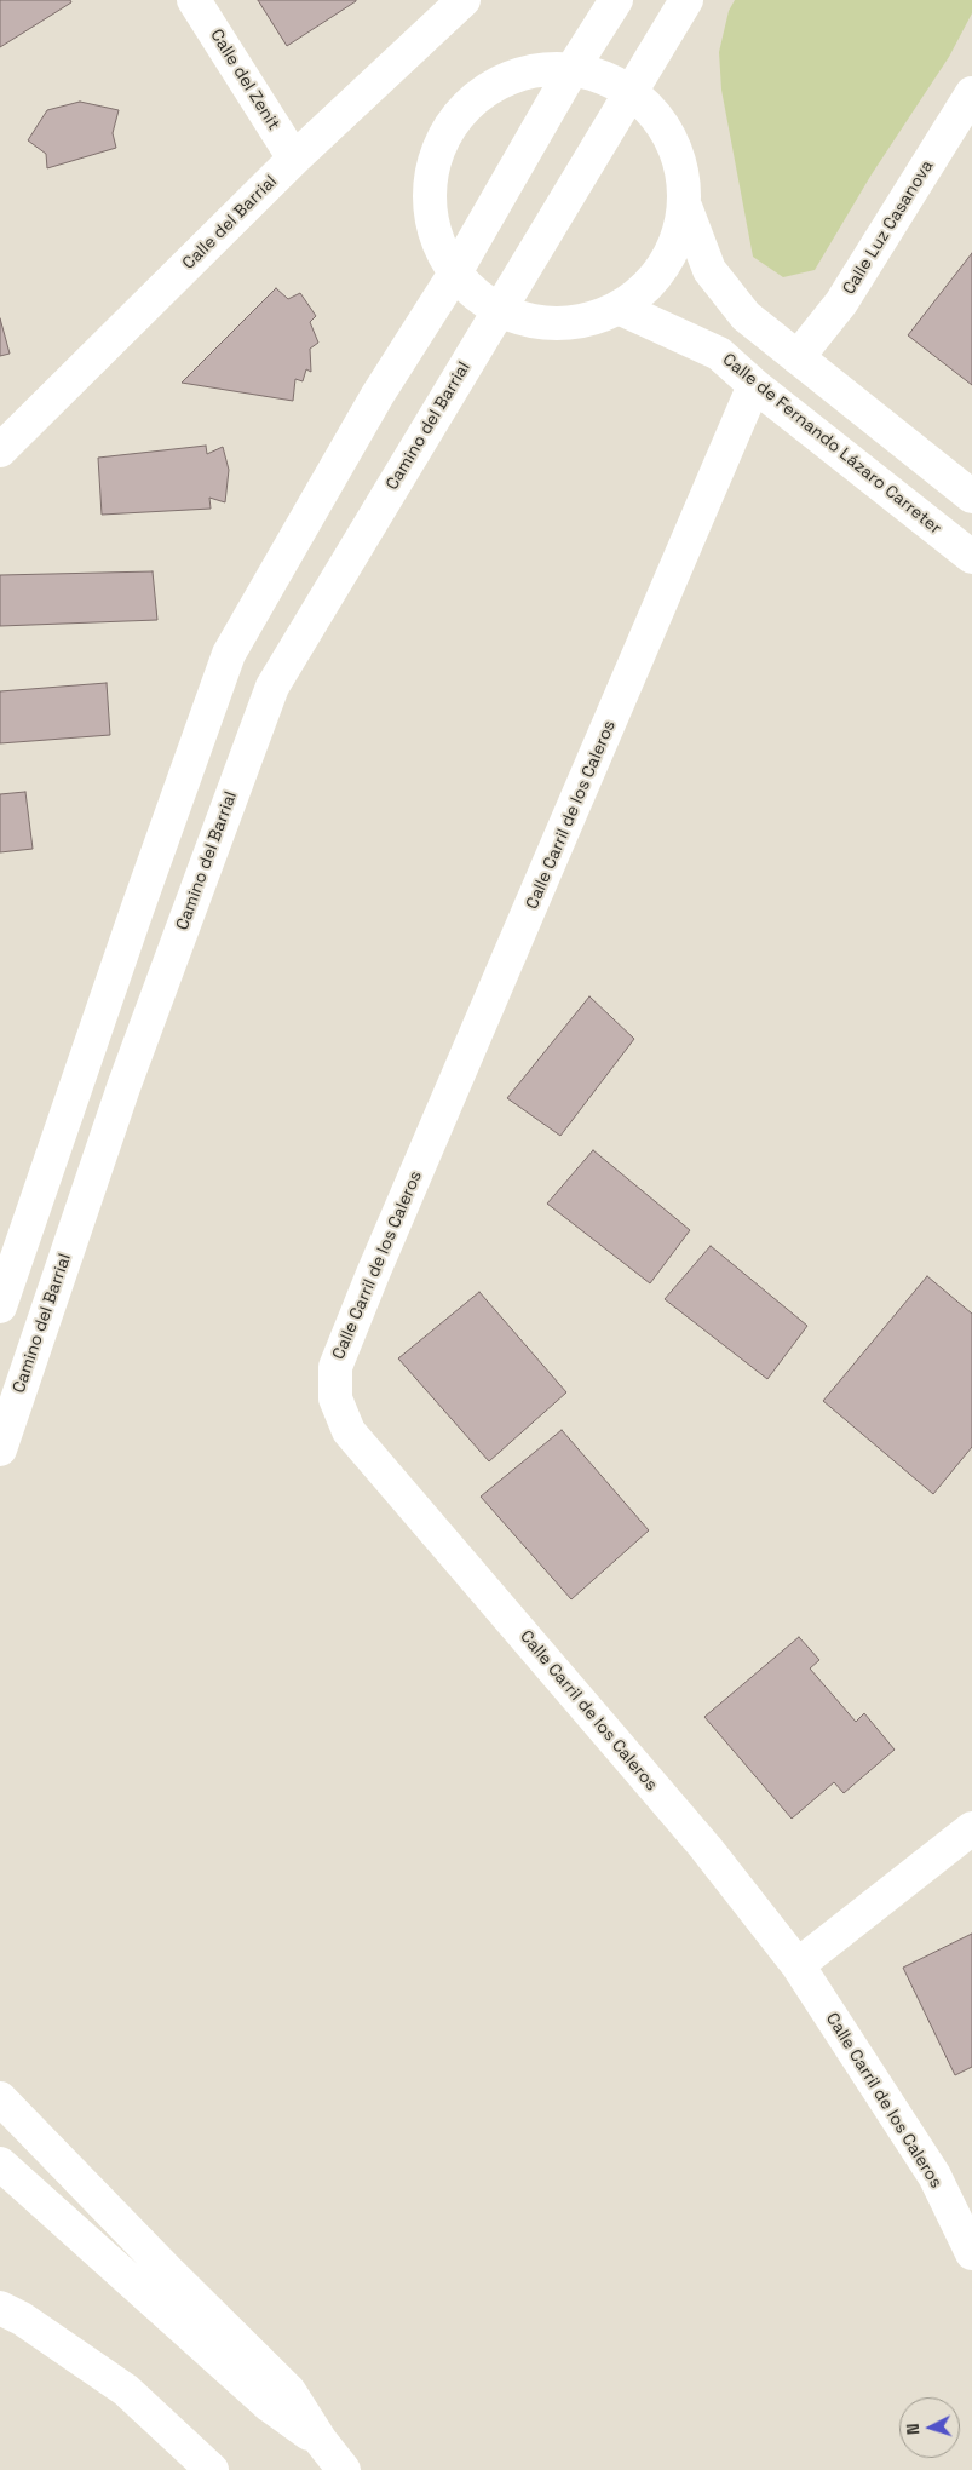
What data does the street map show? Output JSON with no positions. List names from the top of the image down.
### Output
{
  "streets": {
    "main road": [
      "Calle del Zenit",
      "Calle del Barrial",
      "Calle Luz Casanova",
      "Camino del Barrial",
      "Calle de Fernando Lázaro Carreter",
      "Calle Carril de los Caleros"
    ]
  },
  "crossings": [
    ["Calle del Zenit", "Calle del Barrial"],
    ["Calle de Fernando Lázaro Carreter", "Calle Carril de los Caleros"]
  ],
  "north": "left"
}
